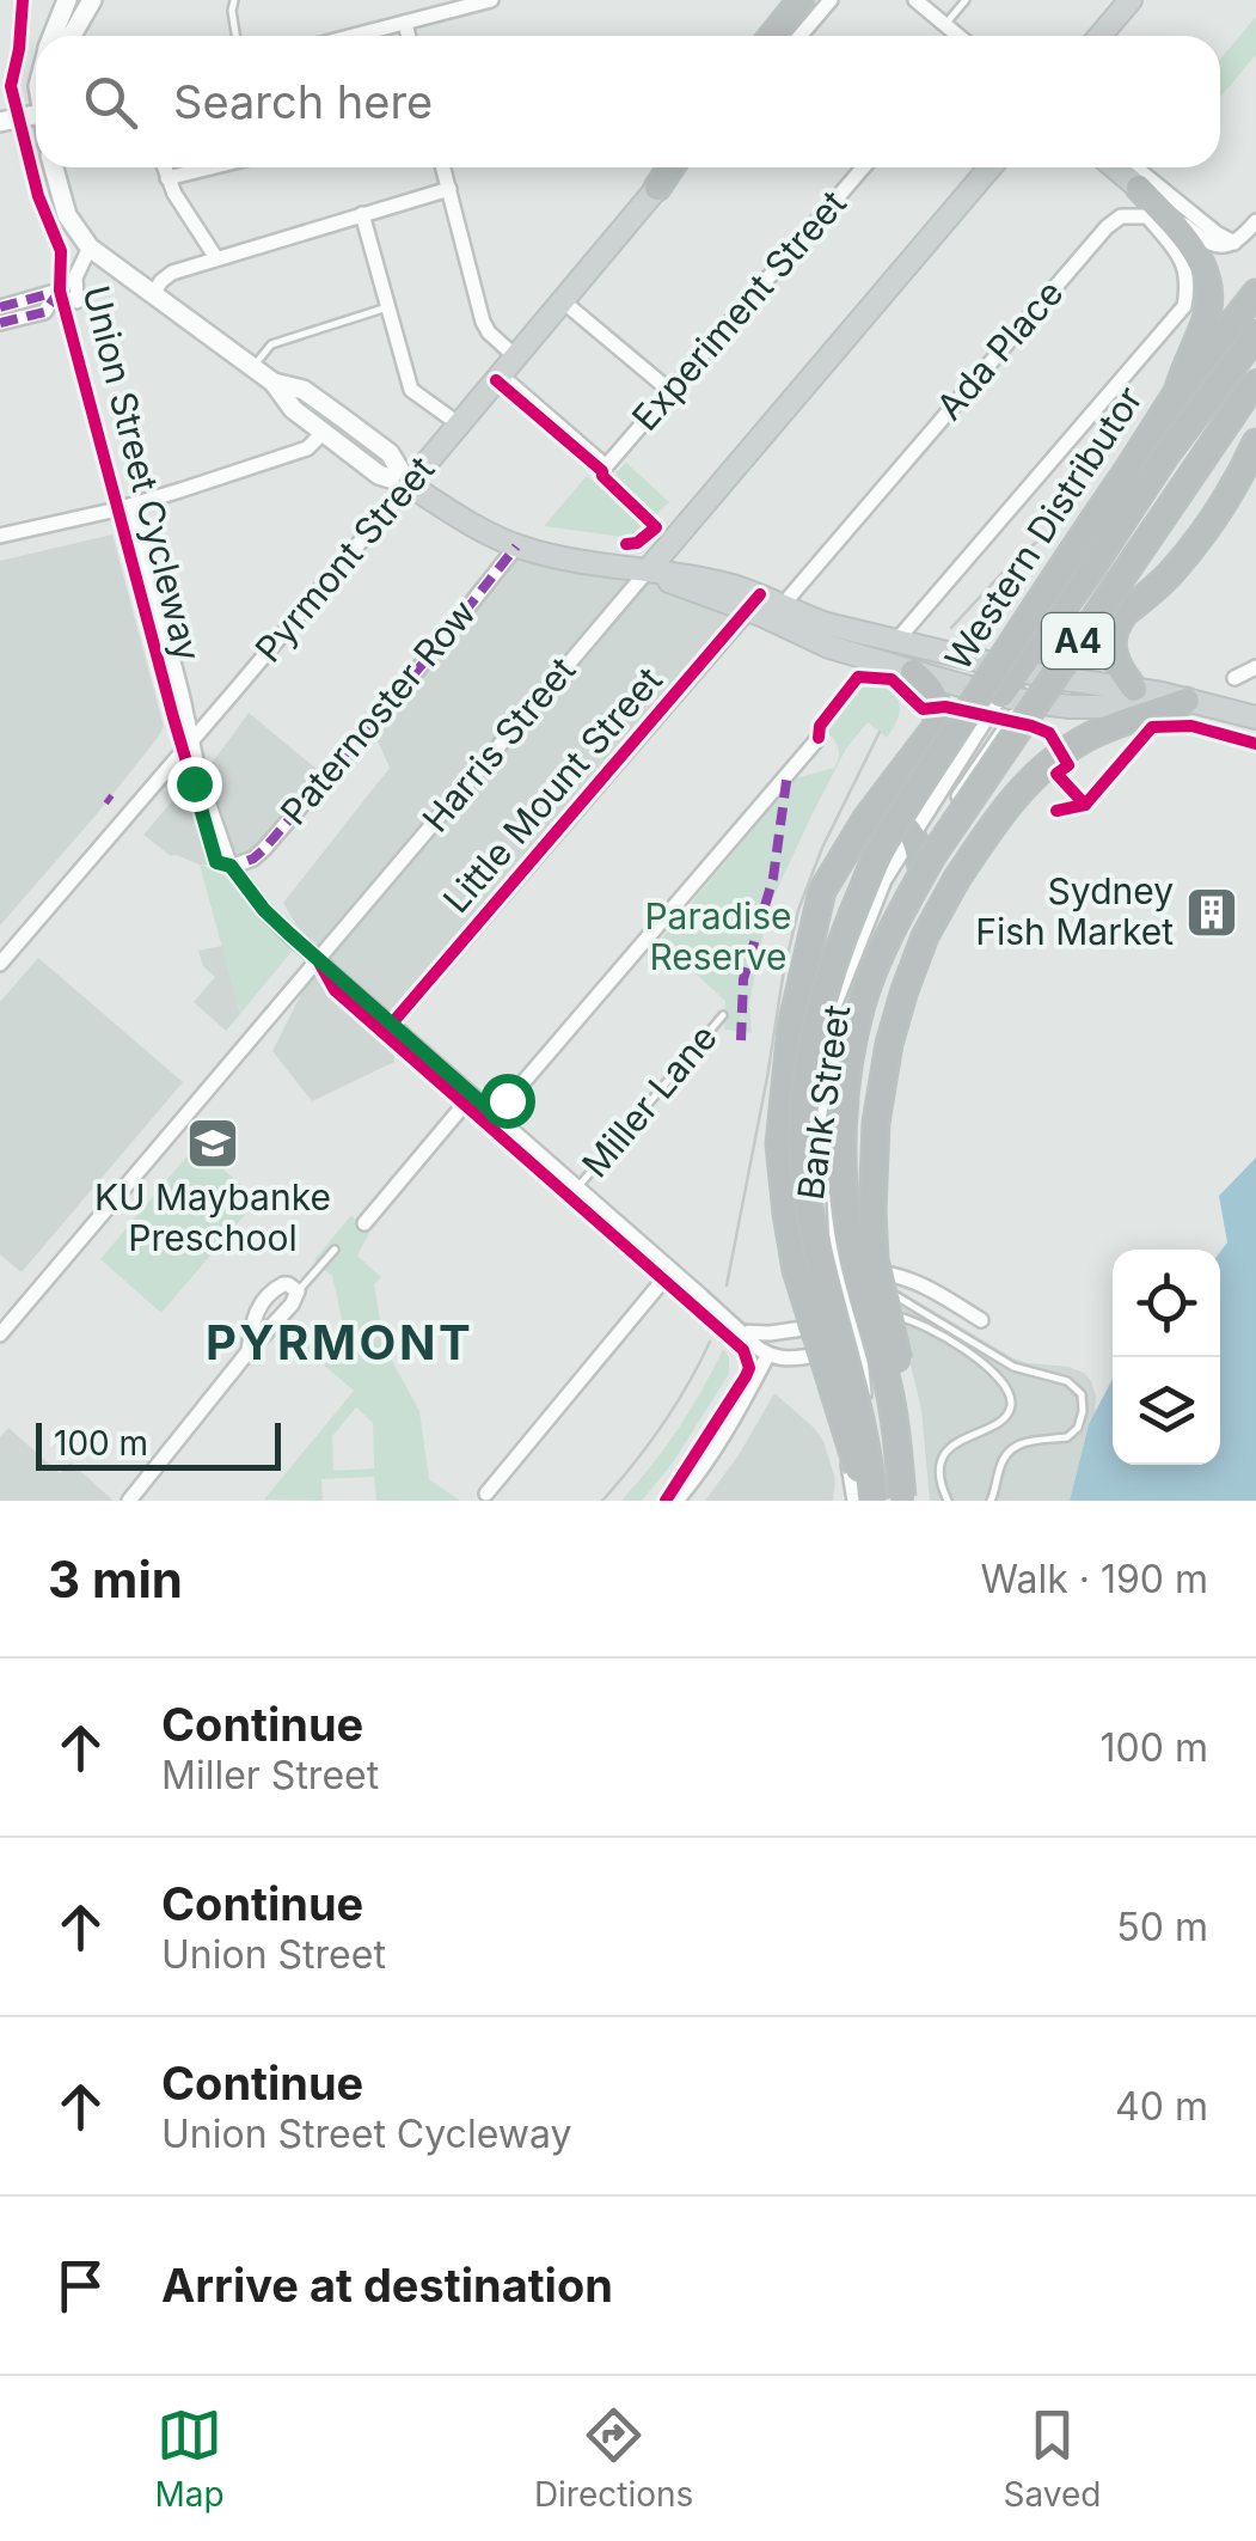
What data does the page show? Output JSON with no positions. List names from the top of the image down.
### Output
{
  "streets": {
    "highway": ["Western Distributor", "A4"],
    "main road": ["Pyrmont Street", "Harris Street"],
    "street": [
      "Experiment Street",
      "Ada Place",
      "Paternoster Row",
      "Little Mount Street",
      "Bank Street"
    ],
    "lane": ["Miller Lane"],
    "cycle path": ["Union Street Cycleway"]
  },
  "crossings": [
    ["Experiment Street", "Pyrmont Street"]
  ],
  "districts": ["PYRMONT"],
  "parks": ["Paradise Reserve"],
  "places": {
    "building": ["Sydney Fish Market"],
    "school or university": ["KU Maybanke Preschool"]
  },
  "scale_bar": "100 m",
  "page": {
    "search": "Search here",
    "scale": "100 m",
    "heading": ["3 min", "Walk · 190 m"],
    "list": [
      ["Continue", "Miller Street", "100 m"],
      ["Continue", "Union Street", "50 m"],
      ["Continue", "Union Street Cycleway", "40 m"],
      "Arrive at destination"
    ],
    "nav": ["Map", "Directions", "Saved"]
  }
}
